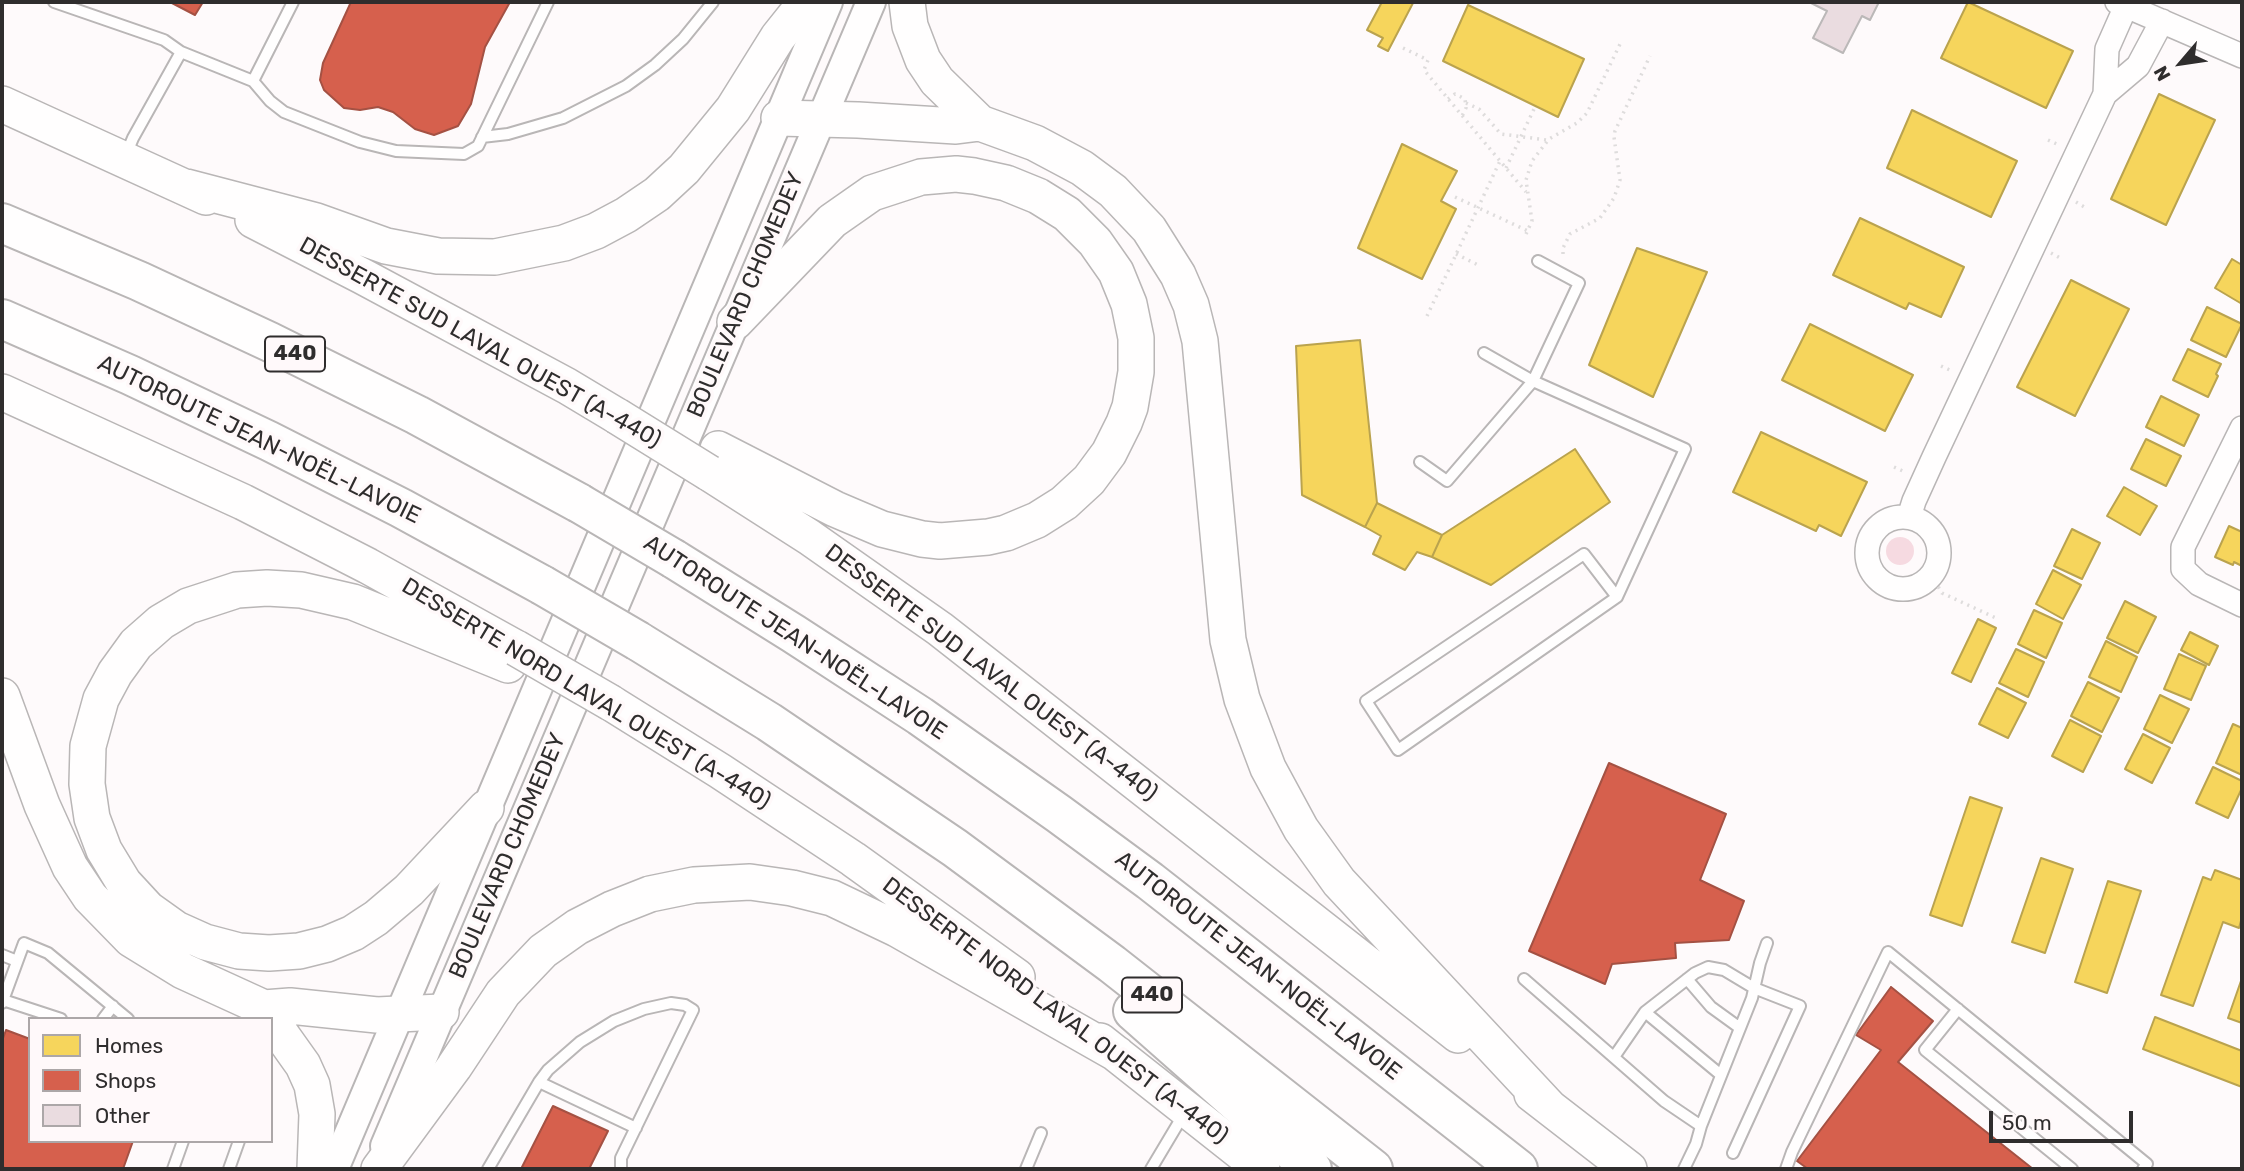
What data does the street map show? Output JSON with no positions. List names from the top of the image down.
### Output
{
  "streets": {
    "highway": ["440", "AUTOROUTE JEAN-NOËL-LAVOIE"],
    "main road": ["DESSERTE SUD LAVAL OUEST (A-440)", "DESSERTE NORD LAVAL OUEST (A-440)"],
    "street": ["BOULEVARD CHOMEDEY"]
  },
  "legend": ["Homes", "Shops", "Other"],
  "scale_bar": "50 m",
  "north": "bottom left"
}
